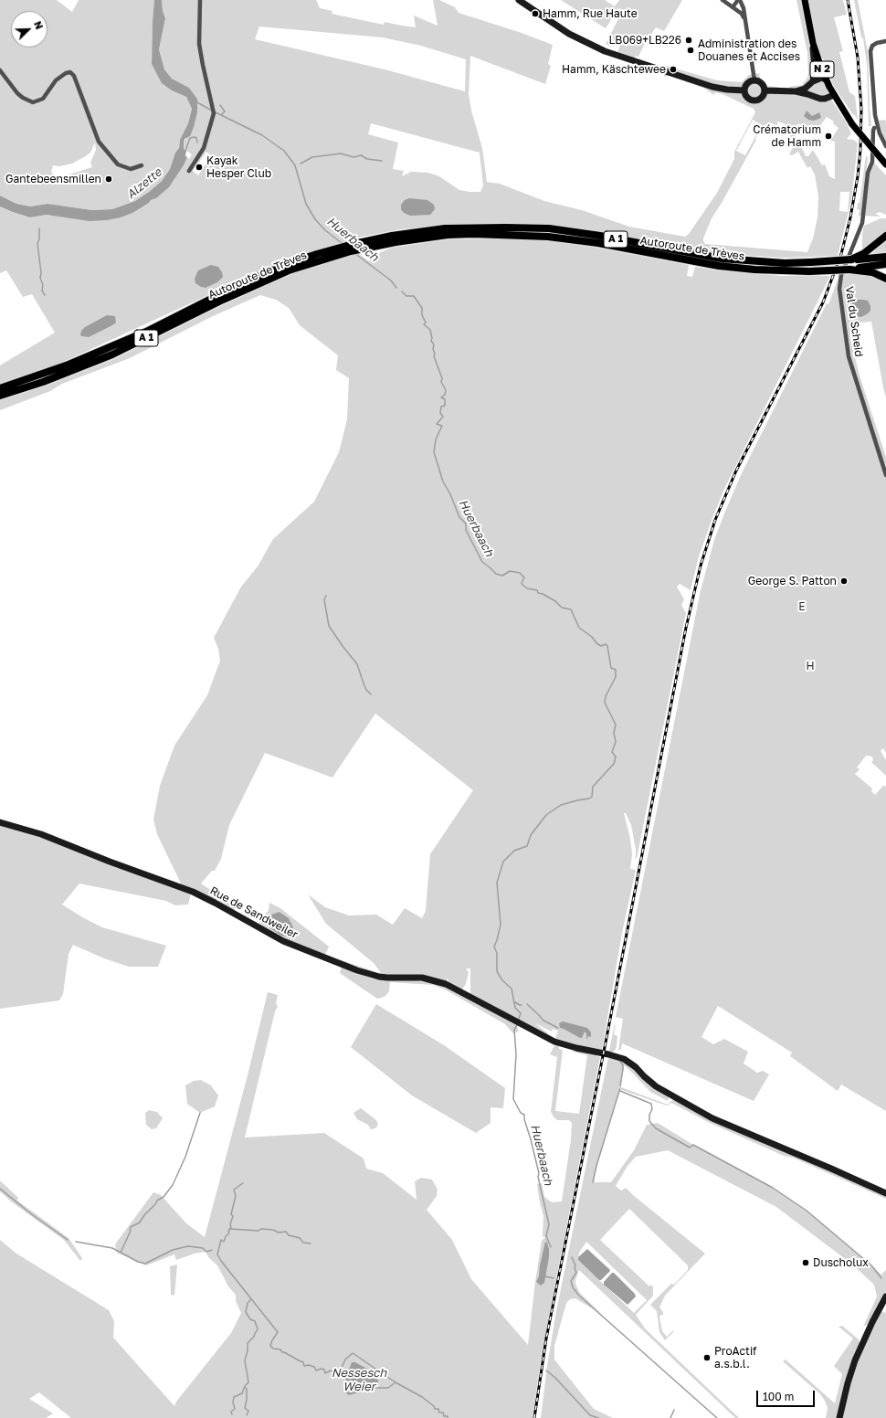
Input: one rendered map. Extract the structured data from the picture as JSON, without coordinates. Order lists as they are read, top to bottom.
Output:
{
  "streets": {
    "highway": ["A 1", "Autoroute de Trèves"],
    "main road": ["N 2", "Rue de Sandweiler"],
    "street": ["Val du Scheid"]
  },
  "crossings": [
    ["A 1", "Autoroute de Trèves"]
  ],
  "water": ["Alzette", "Huerbaach", "Nessesch Weier"],
  "parks": ["E", "H"],
  "places": [
    "Hamm, Rue Haute",
    "LB069+LB226",
    "Administration des Douanes et Accises",
    "Hamm, Käschtewee",
    "Crématorium de Hamm",
    "Kayak Hesper Club",
    "Gantebeensmillen",
    "George S. Patton",
    "Duscholux",
    "ProActif a.s.b.l."
  ],
  "scale_bar": "100 m",
  "north": "top right"
}
